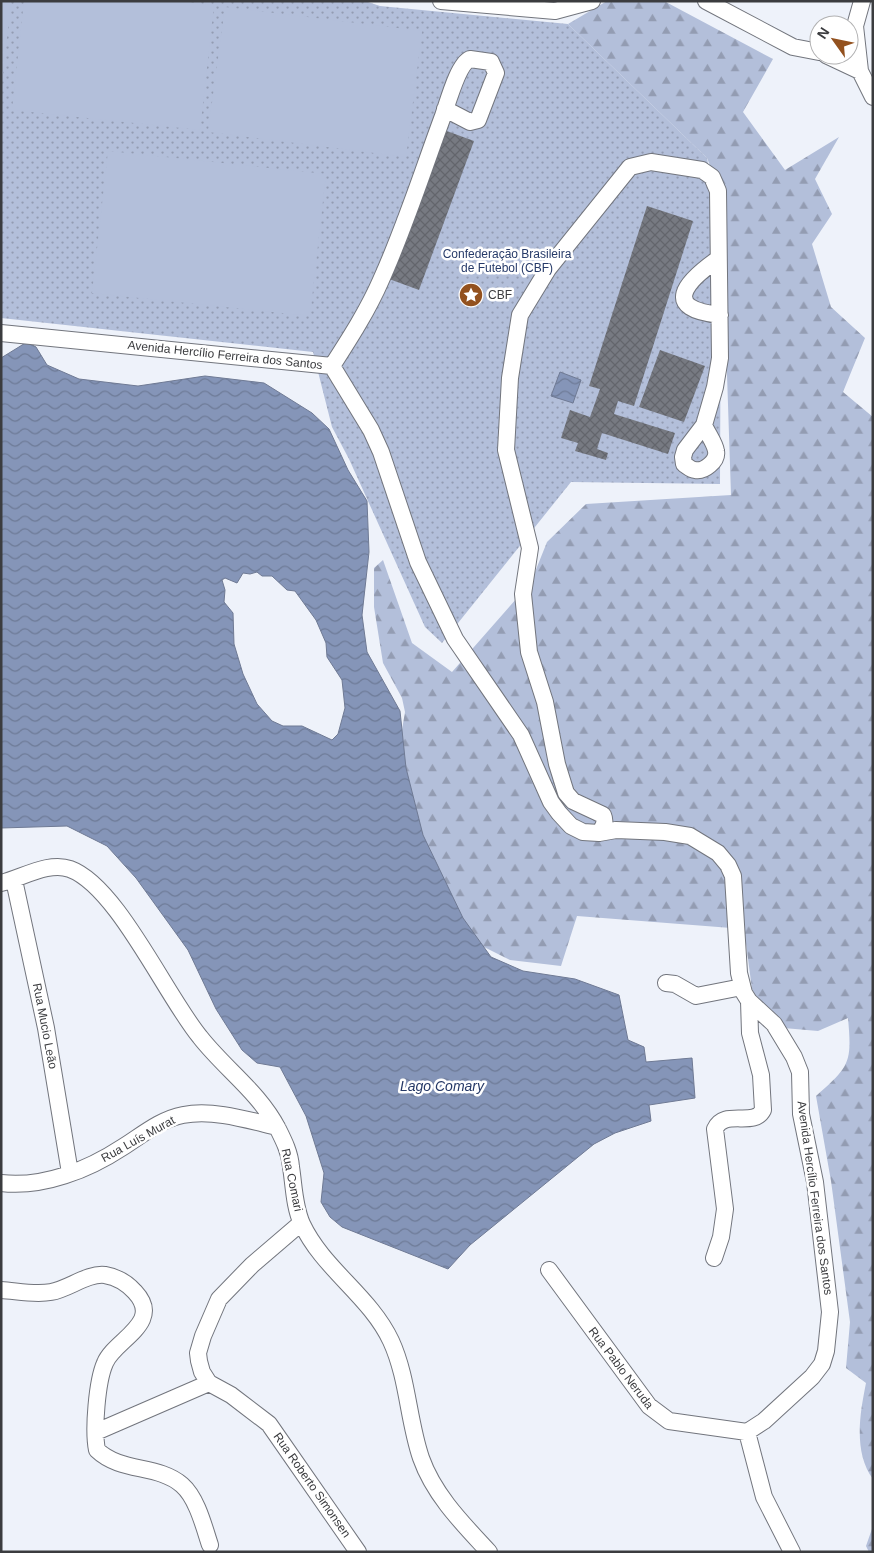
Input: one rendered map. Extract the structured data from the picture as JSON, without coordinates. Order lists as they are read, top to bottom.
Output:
{
  "streets": {
    "street": [
      "Avenida Hercílio Ferreira dos Santos",
      "Rua Mucio Leão",
      "Rua Luís Murat",
      "Rua Comari",
      "Rua Pablo Neruda",
      "Rua Roberto Simonsen"
    ]
  },
  "crossings": [
    ["Avenida Hercílio Ferreira dos Santos", "Rua Pablo Neruda"],
    ["Rua Mucio Leão", "Rua Luís Murat"],
    ["Rua Mucio Leão", "Rua Comari"],
    ["Rua Luís Murat", "Rua Comari"]
  ],
  "water": ["Lago Comary"],
  "parks": ["Confederação Brasileira de Futebol (CBF)"],
  "places": {
    "place": ["CBF"]
  },
  "north": "top left"
}
